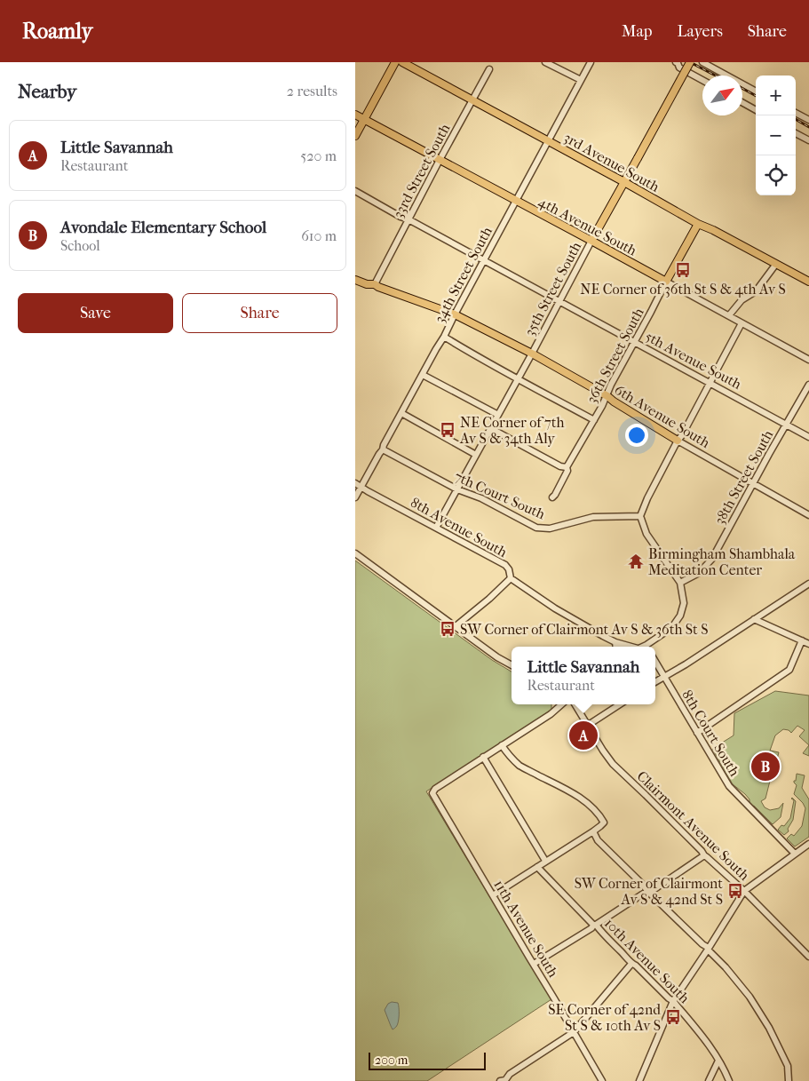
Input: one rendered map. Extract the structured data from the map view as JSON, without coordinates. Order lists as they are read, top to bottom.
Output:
{
  "streets": {
    "main road": [
      "3rd Avenue South",
      "4th Avenue South",
      "35th Street South",
      "36th Street South",
      "6th Avenue South"
    ],
    "street": [
      "33rd Street South",
      "34th Street South",
      "5th Avenue South",
      "38th Street South",
      "7th Court South",
      "8th Avenue South",
      "8th Court South",
      "Clairmont Avenue South",
      "11th Avenue South",
      "10th Avenue South"
    ]
  },
  "crossings": [
    ["3rd Avenue South", "33rd Street South"],
    ["3rd Avenue South", "34th Street South"],
    ["3rd Avenue South", "35th Street South"],
    ["3rd Avenue South", "36th Street South"],
    ["33rd Street South", "4th Avenue South"],
    ["33rd Street South", "5th Avenue South"],
    ["33rd Street South", "6th Avenue South"],
    ["4th Avenue South", "34th Street South"],
    ["4th Avenue South", "35th Street South"],
    ["4th Avenue South", "36th Street South"],
    ["34th Street South", "5th Avenue South"],
    ["34th Street South", "6th Avenue South"],
    ["34th Street South", "7th Court South"],
    ["34th Street South", "8th Avenue South"],
    ["35th Street South", "5th Avenue South"],
    ["35th Street South", "6th Avenue South"],
    ["35th Street South", "7th Court South"],
    ["35th Street South", "8th Avenue South"],
    ["36th Street South", "5th Avenue South"],
    ["36th Street South", "6th Avenue South"],
    ["5th Avenue South", "38th Street South"],
    ["6th Avenue South", "38th Street South"]
  ],
  "places": {
    "bus stop": [
      "NE Corner of 36th St S & 4th Av S",
      "NE Corner of 7th Av S & 34th Aly",
      "SW Corner of Clairmont Av S & 36th St S",
      "SW Corner of Clairmont Av S & 42nd St S",
      "SE Corner of 42nd St S & 10th Av S"
    ],
    "temple": ["Birmingham Shambhala Meditation Center"]
  },
  "scale_bar": "200 m",
  "north": "top right",
  "page": {
    "header": "Roamly",
    "nav": ["Map", "Layers", "Share"],
    "heading": ["Nearby", "2 results"],
    "map_buttons": ["+", "−"],
    "list": [
      {
        "mark": "A",
        "name": "Little Savannah",
        "note": "Restaurant",
        "value": "520 m"
      },
      {
        "mark": "B",
        "name": "Avondale Elementary School",
        "note": "School",
        "value": "610 m"
      }
    ],
    "buttons": ["Save", "Share"],
    "popup": ["Little Savannah", "Restaurant"],
    "pins": ["A", "B"],
    "scale": "200 m"
  }
}
